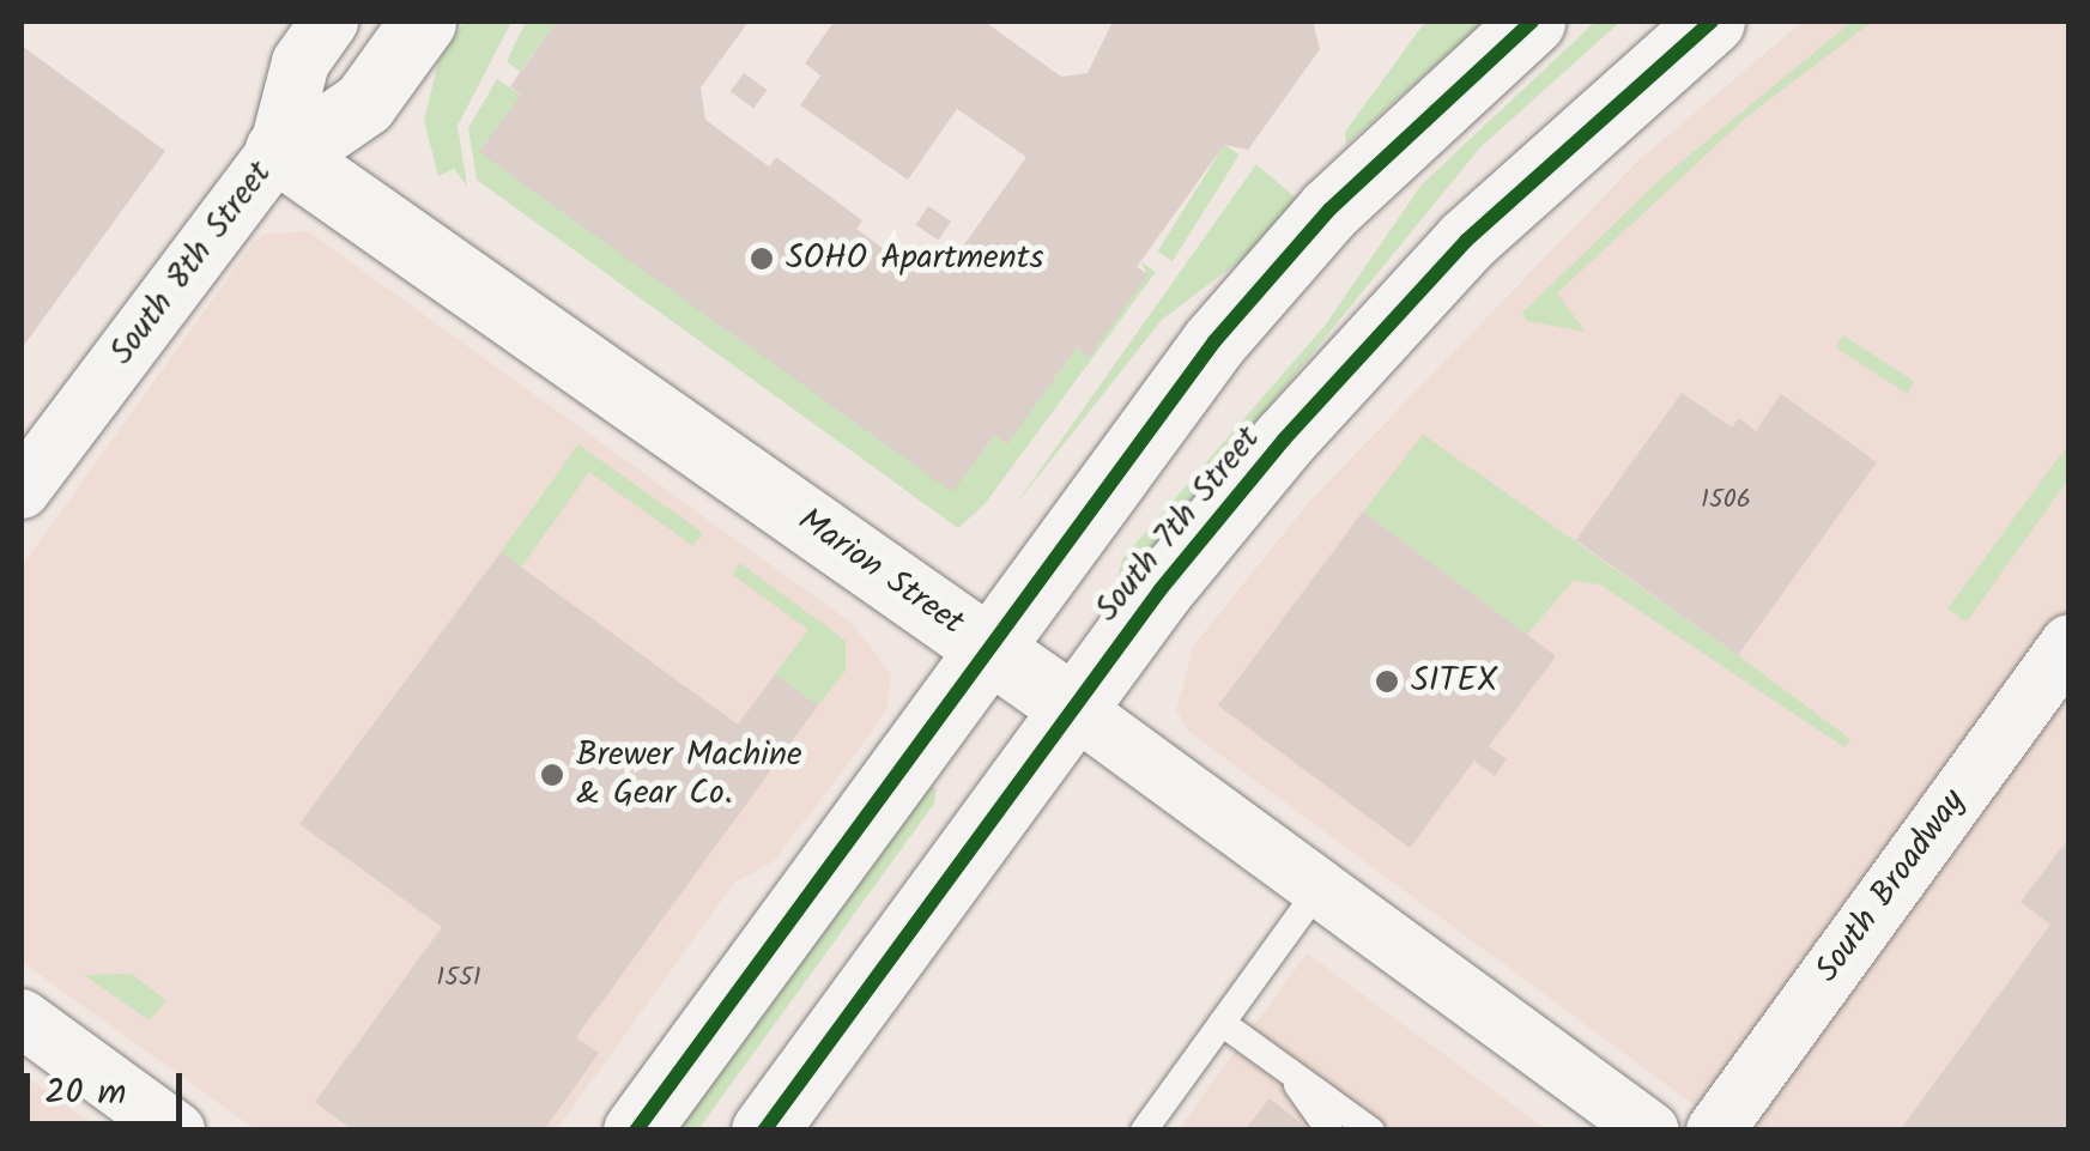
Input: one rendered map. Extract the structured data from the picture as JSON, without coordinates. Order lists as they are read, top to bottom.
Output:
{
  "streets": {
    "main road": ["South 7th Street", "Marion Street"],
    "street": ["South 8th Street", "South Broadway"]
  },
  "crossings": [
    ["South 8th Street", "Marion Street"],
    ["South 7th Street", "Marion Street"]
  ],
  "places": ["SOHO Apartments", "SITEX", "Brewer Machine & Gear Co."],
  "house_numbers": ["1506", "1551"],
  "scale_bar": "20 m"
}
